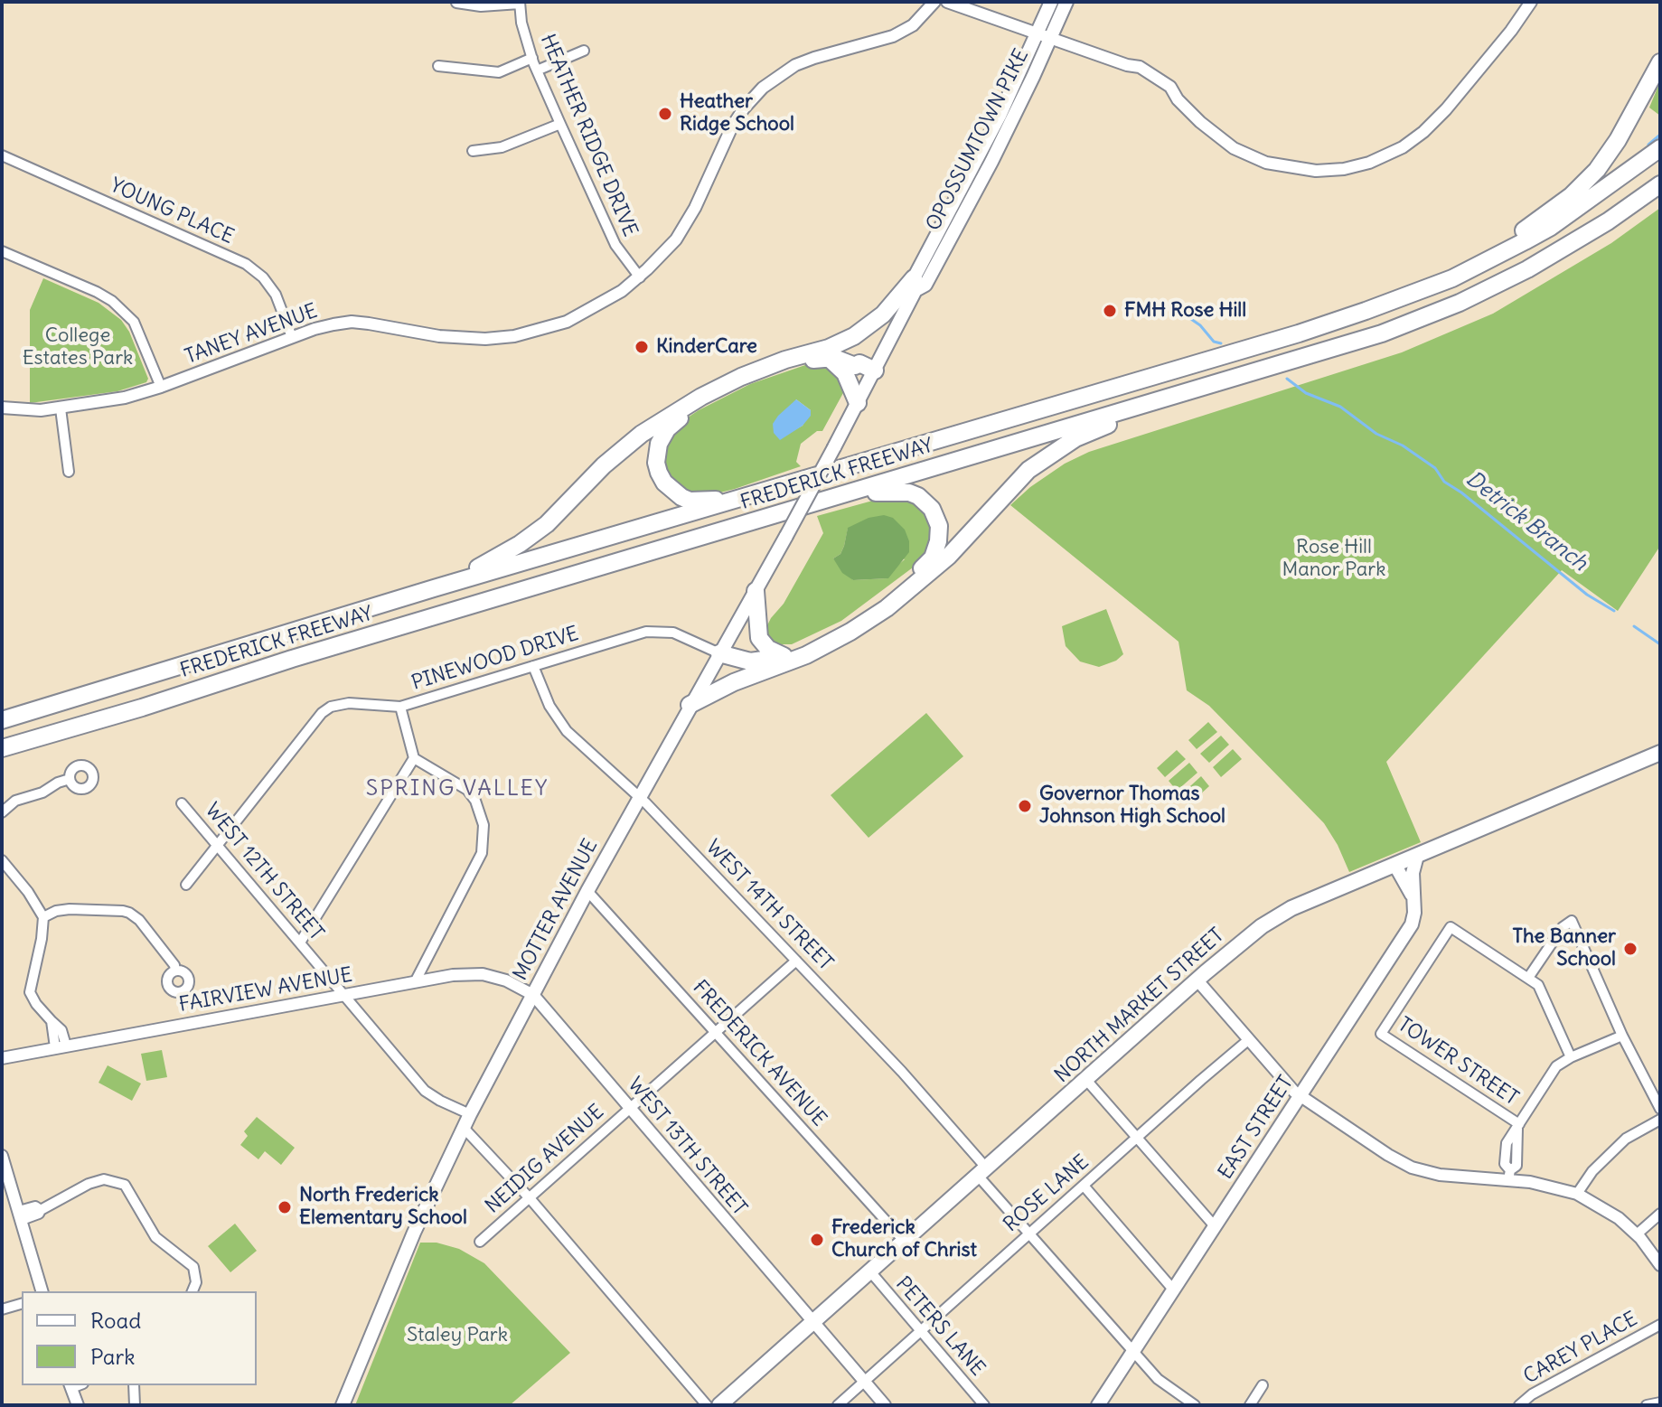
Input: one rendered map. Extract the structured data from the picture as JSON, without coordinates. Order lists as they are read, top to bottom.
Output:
{
  "streets": {
    "highway": ["FREDERICK FREEWAY"],
    "main road": [
      "OPOSSUMTOWN PIKE",
      "MOTTER AVENUE",
      "NORTH MARKET STREET",
      "EAST STREET"
    ],
    "street": [
      "HEATHER RIDGE DRIVE",
      "YOUNG PLACE",
      "TANEY AVENUE",
      "PINEWOOD DRIVE",
      "WEST 12TH STREET",
      "WEST 14TH STREET",
      "FAIRVIEW AVENUE",
      "FREDERICK AVENUE",
      "TOWER STREET",
      "WEST 13TH STREET",
      "NEIDIG AVENUE",
      "ROSE LANE",
      "PETERS LANE",
      "CAREY PLACE"
    ]
  },
  "crossings": [
    ["HEATHER RIDGE DRIVE", "TANEY AVENUE"],
    ["OPOSSUMTOWN PIKE", "MOTTER AVENUE"],
    ["YOUNG PLACE", "TANEY AVENUE"],
    ["PINEWOOD DRIVE", "WEST 12TH STREET"],
    ["PINEWOOD DRIVE", "WEST 14TH STREET"],
    ["PINEWOOD DRIVE", "MOTTER AVENUE"],
    ["WEST 12TH STREET", "MOTTER AVENUE"],
    ["WEST 12TH STREET", "FAIRVIEW AVENUE"],
    ["WEST 14TH STREET", "MOTTER AVENUE"],
    ["WEST 14TH STREET", "NORTH MARKET STREET"],
    ["WEST 14TH STREET", "EAST STREET"],
    ["WEST 14TH STREET", "NEIDIG AVENUE"],
    ["WEST 14TH STREET", "ROSE LANE"],
    ["MOTTER AVENUE", "FAIRVIEW AVENUE"],
    ["MOTTER AVENUE", "FREDERICK AVENUE"],
    ["MOTTER AVENUE", "WEST 13TH STREET"],
    ["FAIRVIEW AVENUE", "WEST 13TH STREET"],
    ["NORTH MARKET STREET", "FREDERICK AVENUE"],
    ["NORTH MARKET STREET", "EAST STREET"],
    ["NORTH MARKET STREET", "WEST 13TH STREET"],
    ["NORTH MARKET STREET", "PETERS LANE"],
    ["FREDERICK AVENUE", "NEIDIG AVENUE"],
    ["WEST 13TH STREET", "NEIDIG AVENUE"],
    ["WEST 13TH STREET", "ROSE LANE"],
    ["ROSE LANE", "PETERS LANE"]
  ],
  "districts": ["SPRING VALLEY"],
  "water": ["Detrick Branch"],
  "parks": ["College Estates Park", "Rose Hill Manor Park", "Staley Park"],
  "places": [
    "Heather Ridge School",
    "FMH Rose Hill",
    "KinderCare",
    "Governor Thomas Johnson High School",
    "The Banner School",
    "North Frederick Elementary School",
    "Frederick Church of Christ"
  ],
  "legend": ["Road", "Park"]
}
